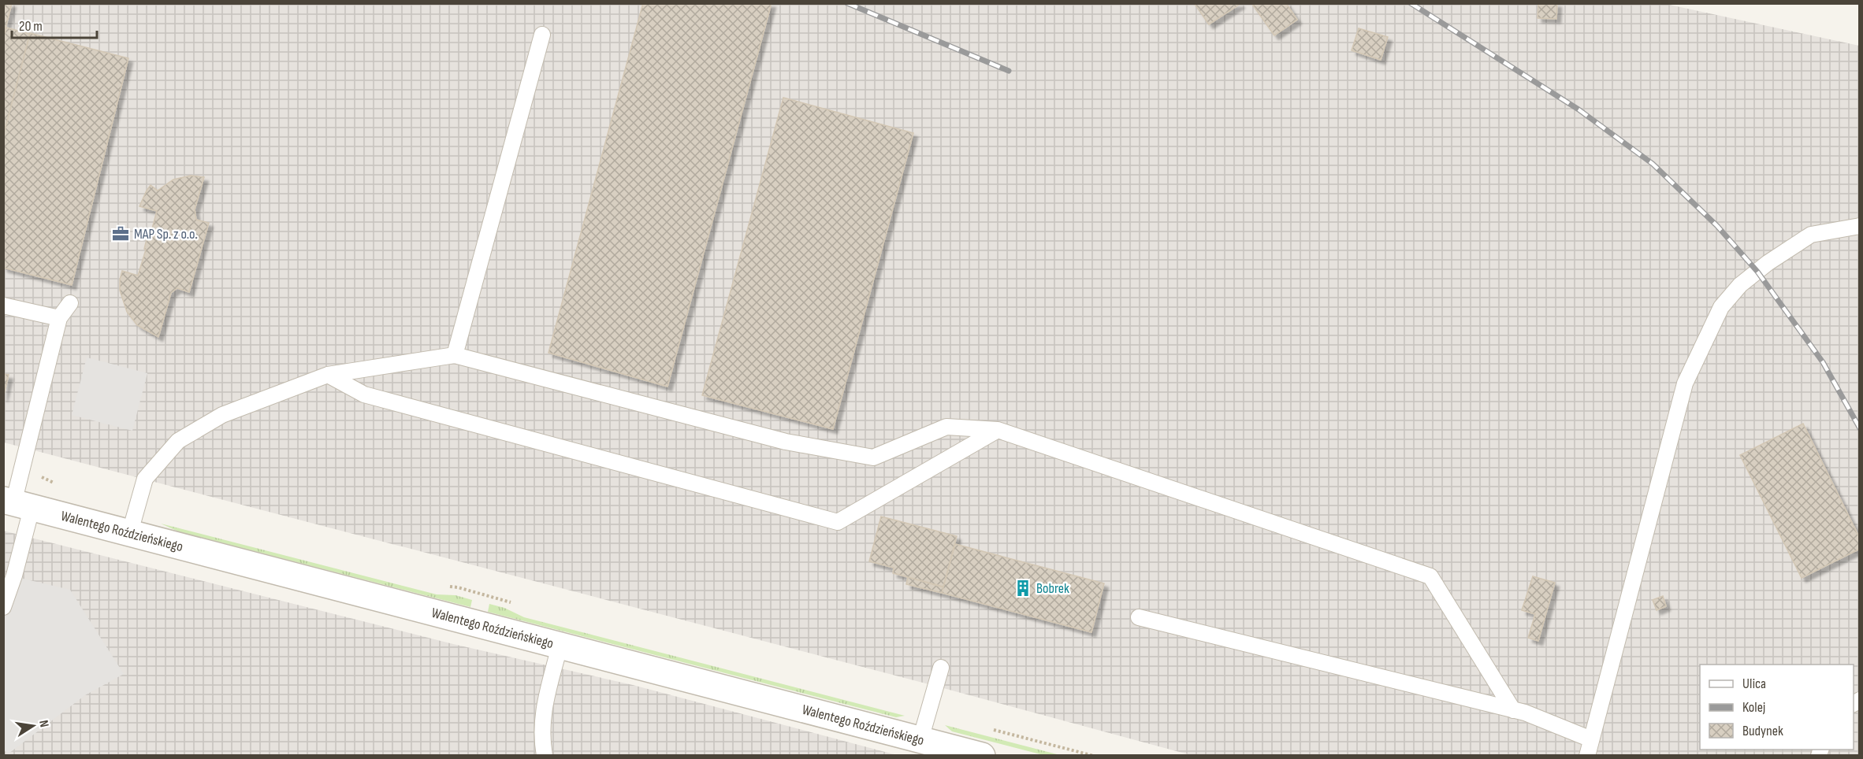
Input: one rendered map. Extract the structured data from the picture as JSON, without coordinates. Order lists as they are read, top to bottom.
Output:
{
  "streets": {
    "street": ["Walentego Roździeńskiego"]
  },
  "places": {
    "office": ["MAP Sp. z o.o."],
    "building": ["Bobrek"]
  },
  "legend": ["Ulica", "Kolej", "Budynek"],
  "scale_bar": "20 m",
  "north": "right"
}
